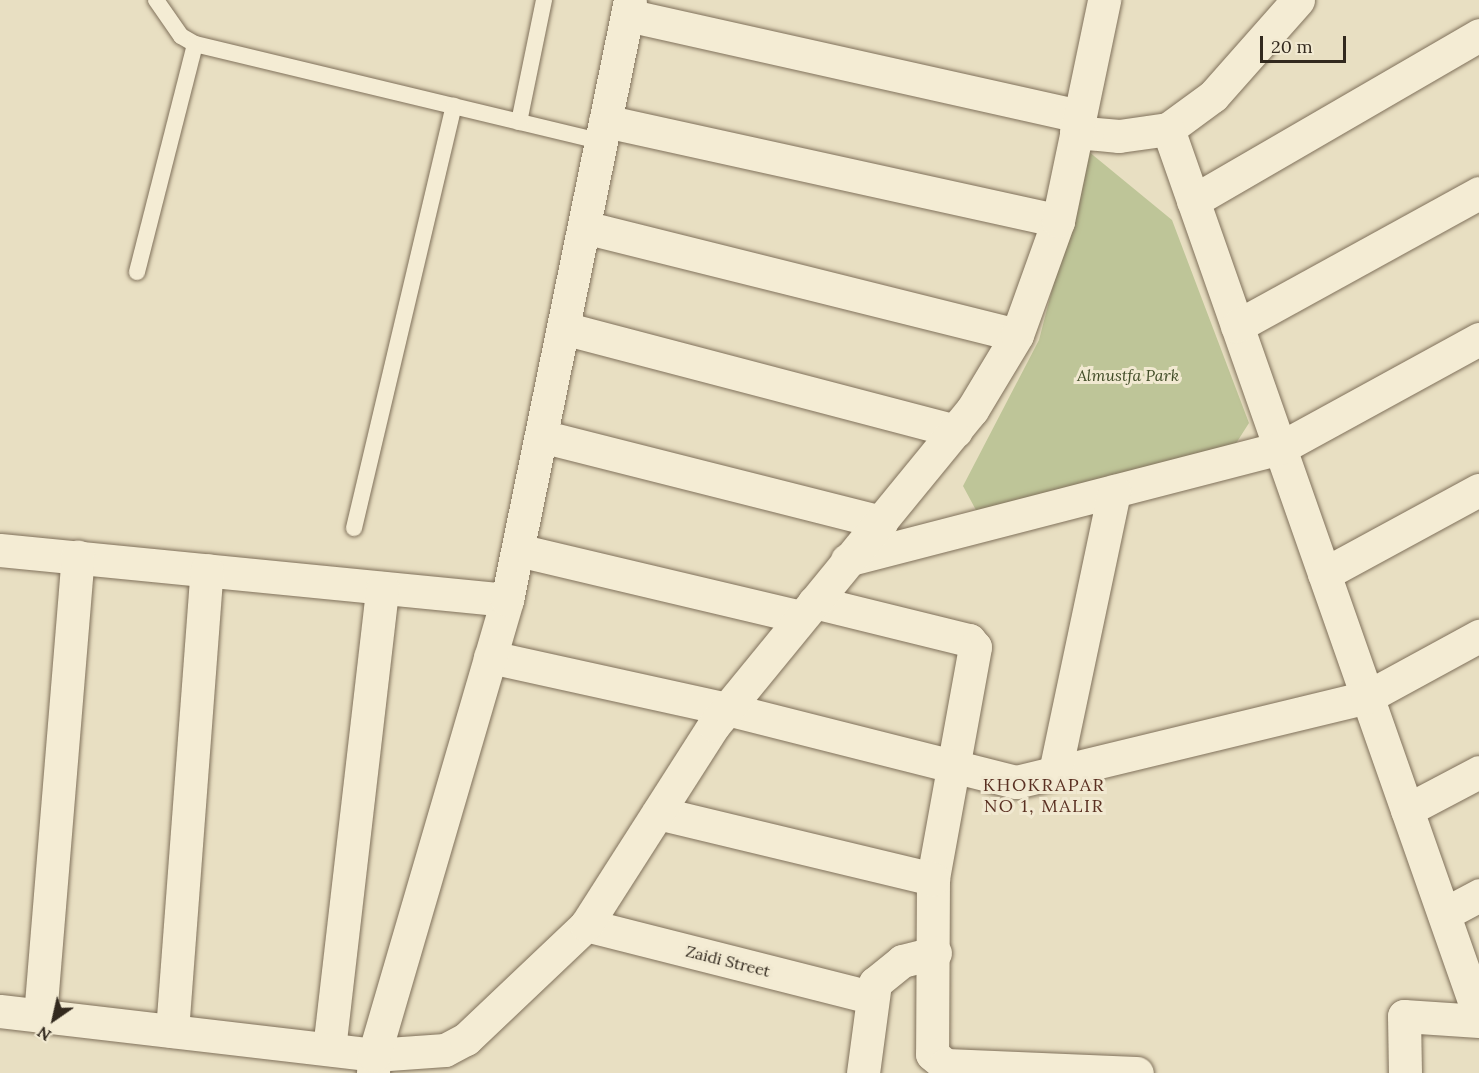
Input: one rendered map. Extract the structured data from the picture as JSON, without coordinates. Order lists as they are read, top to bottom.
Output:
{
  "streets": {
    "street": ["Zaidi Street"]
  },
  "districts": ["KHOKRAPAR NO 1, MALIR"],
  "parks": ["Almustfa Park"],
  "scale_bar": "20 m",
  "north": "bottom left"
}
